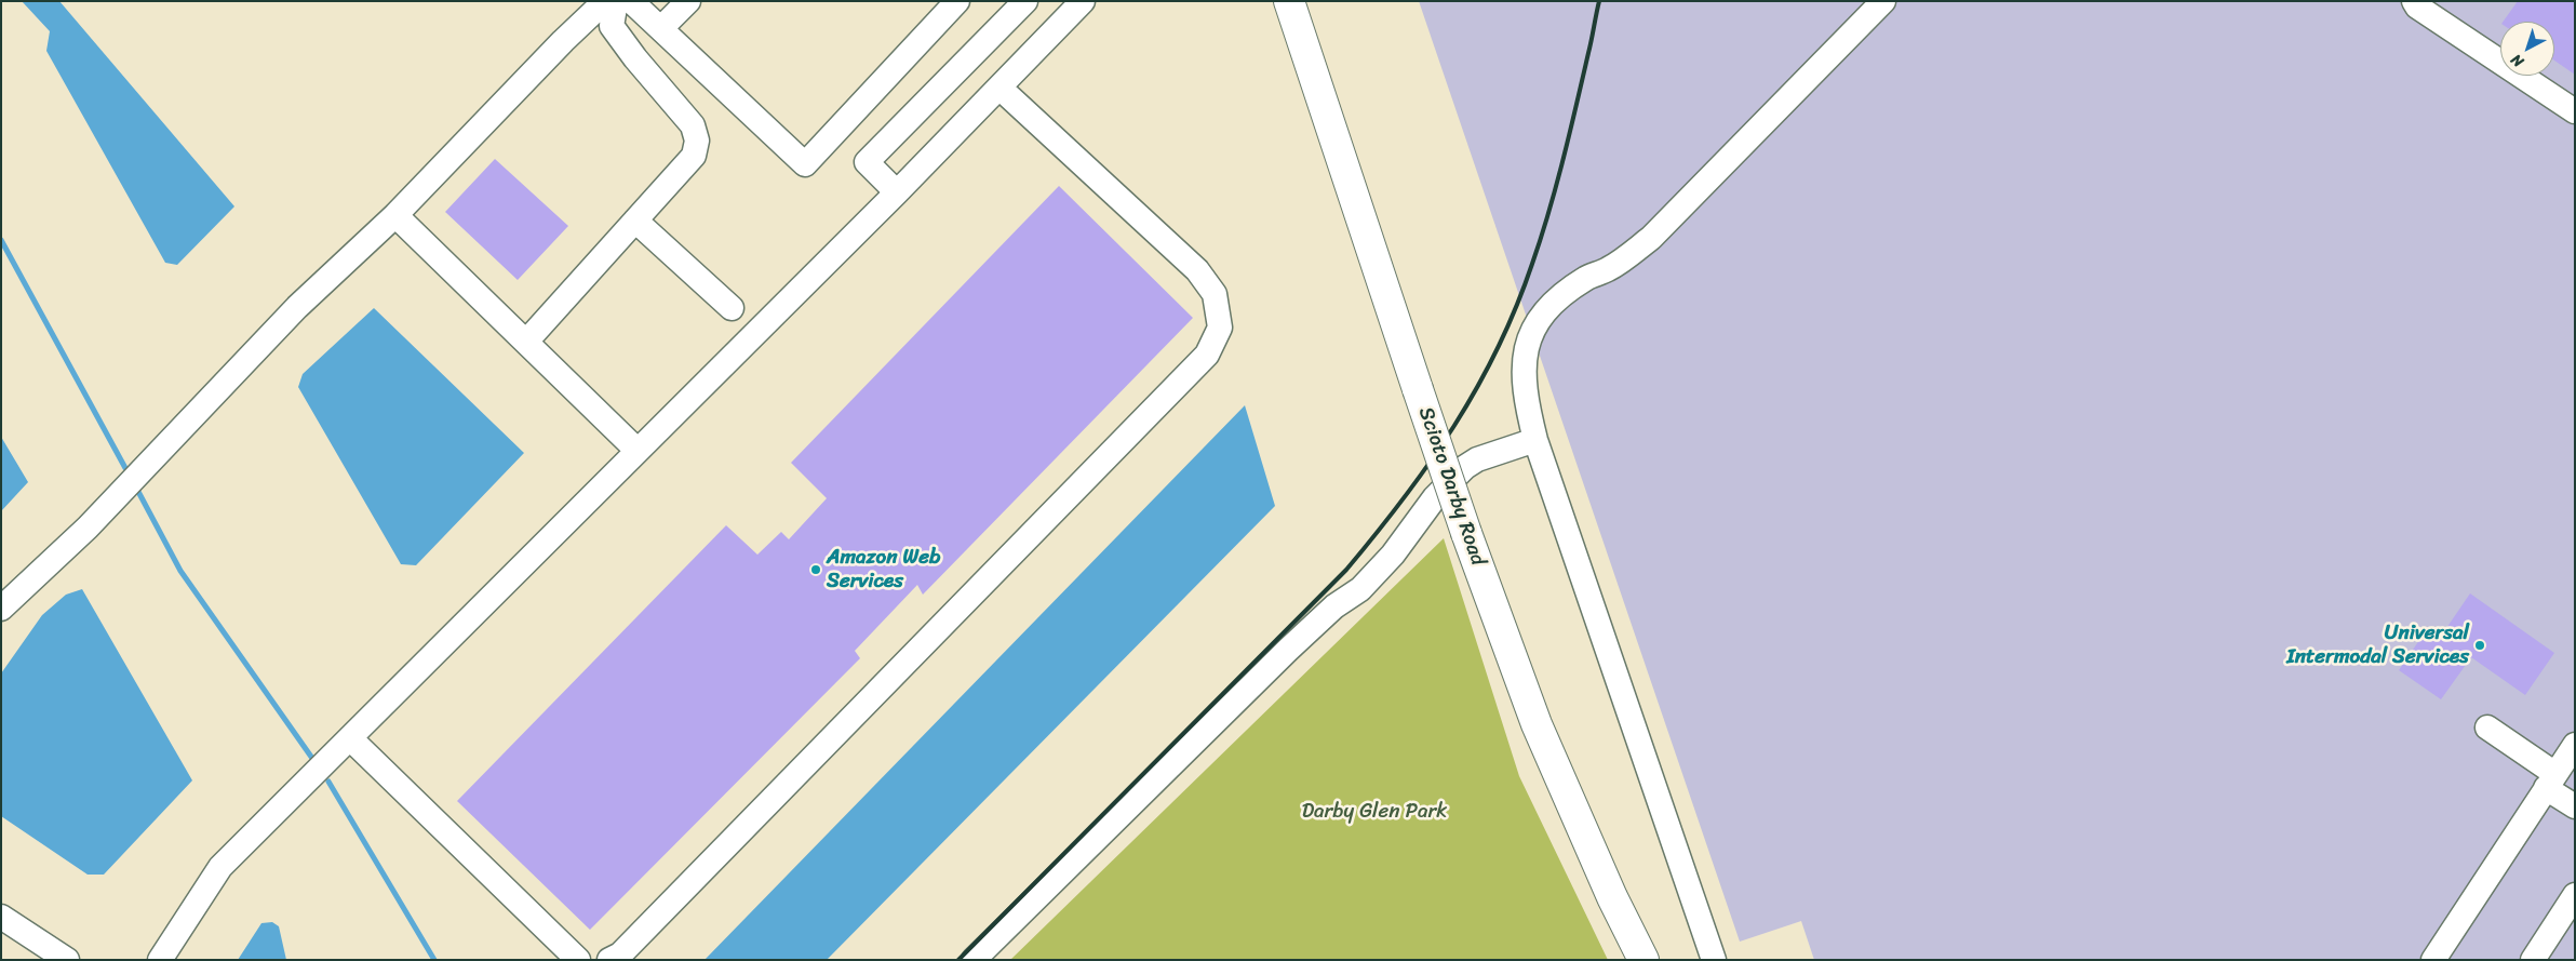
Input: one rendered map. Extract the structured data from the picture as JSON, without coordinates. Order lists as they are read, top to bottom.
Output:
{
  "streets": {
    "main road": ["Scioto Darby Road"]
  },
  "parks": ["Darby Glen Park"],
  "places": ["Amazon Web Services", "Universal Intermodal Services"],
  "north": "bottom left"
}
